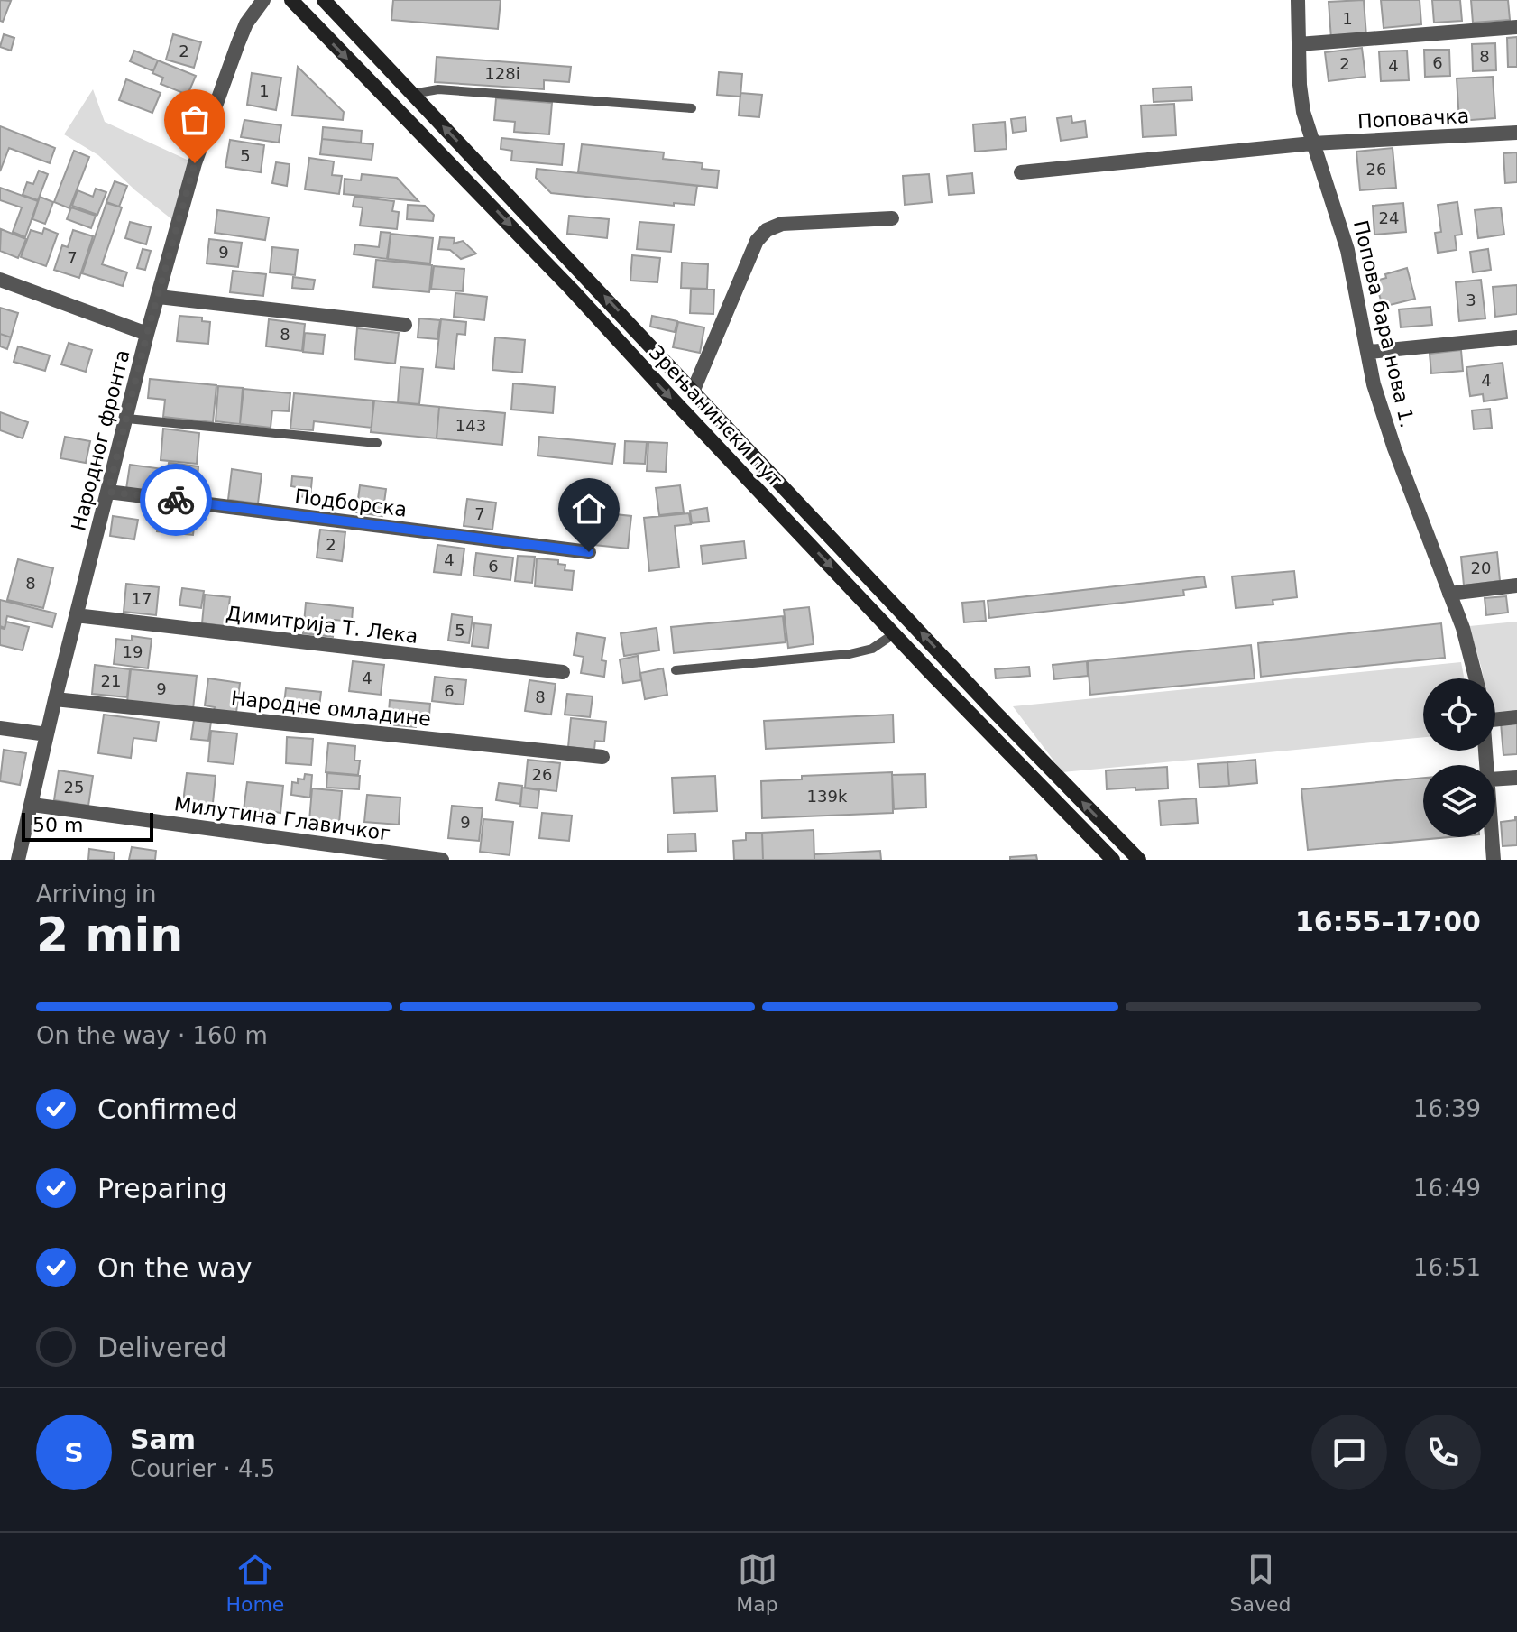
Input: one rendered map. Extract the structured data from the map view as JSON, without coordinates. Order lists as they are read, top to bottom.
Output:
{
  "streets": {
    "main road": ["Зрењанински пут"],
    "street": [
      "Поповачка",
      "Попова бара нова 1.",
      "Народног фронта",
      "Подборска",
      "Димитрија Т. Лека",
      "Народне омладине",
      "Милутина Главичког"
    ]
  },
  "crossings": [
    ["Поповачка", "Попова бара нова 1."],
    ["Народног фронта", "Подборска"],
    ["Народног фронта", "Димитрија Т. Лека"],
    ["Народног фронта", "Народне омладине"],
    ["Народног фронта", "Милутина Главичког"]
  ],
  "house_numbers": [
    "1",
    "2",
    "8",
    "6",
    "2",
    "4",
    "128i",
    "1",
    "5",
    "26",
    "24",
    "9",
    "7",
    "3",
    "8",
    "4",
    "143",
    "7",
    "2",
    "4",
    "6",
    "20",
    "8",
    "17",
    "5",
    "19",
    "4",
    "21",
    "9",
    "6",
    "8",
    "26",
    "25",
    "139k",
    "9"
  ],
  "scale_bar": "50 m",
  "page": {
    "scale": "50 m",
    "heading": ["2 min", "Arriving in", "16:55–17:00"],
    "panel": ["Sam", "Courier · 4.5"],
    "bar": "On the way · 160 m",
    "list": [
      ["Confirmed", "16:39"],
      ["Preparing", "16:49"],
      ["On the way", "16:51"],
      "Delivered"
    ],
    "round": "S",
    "tabs": ["Home", "Map", "Saved"]
  }
}
